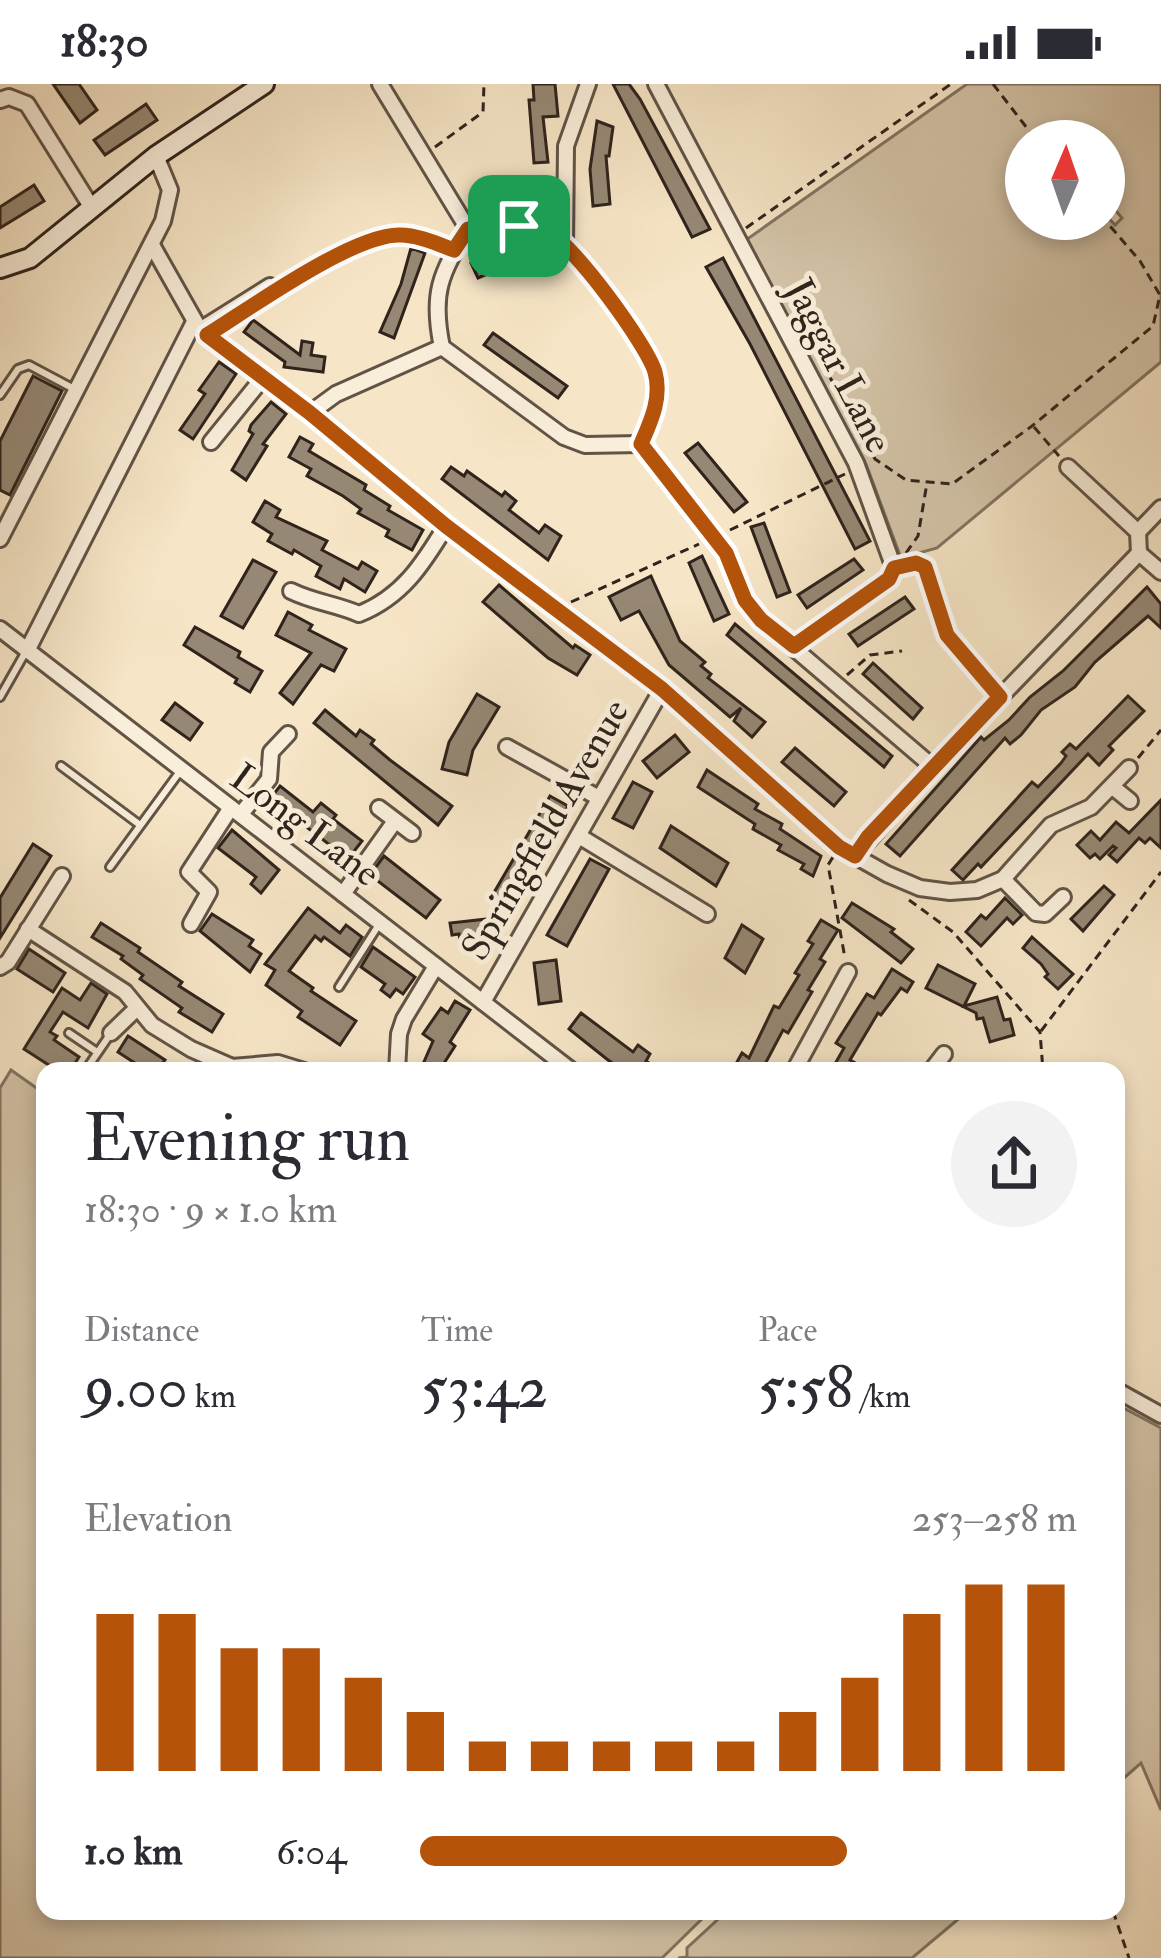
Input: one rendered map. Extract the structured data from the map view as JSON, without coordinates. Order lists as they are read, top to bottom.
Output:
{
  "streets": {
    "street": ["Jaggar Lane", "Long Lane", "Springfield Avenue"]
  },
  "crossings": [
    ["Long Lane", "Springfield Avenue"]
  ],
  "north": "top",
  "page": {
    "status": "18:30",
    "heading": ["Evening run", "18:30 · 9 × 1.0 km"],
    "stats": [
      ["Distance", "9.00 km"],
      ["Time", "53:42"],
      ["Pace", "5:58 /km"]
    ],
    "chart": ["Elevation", "253–258 m"],
    "list": [
      {
        "name": "1.0 km",
        "note": "6:04"
      }
    ]
  }
}
